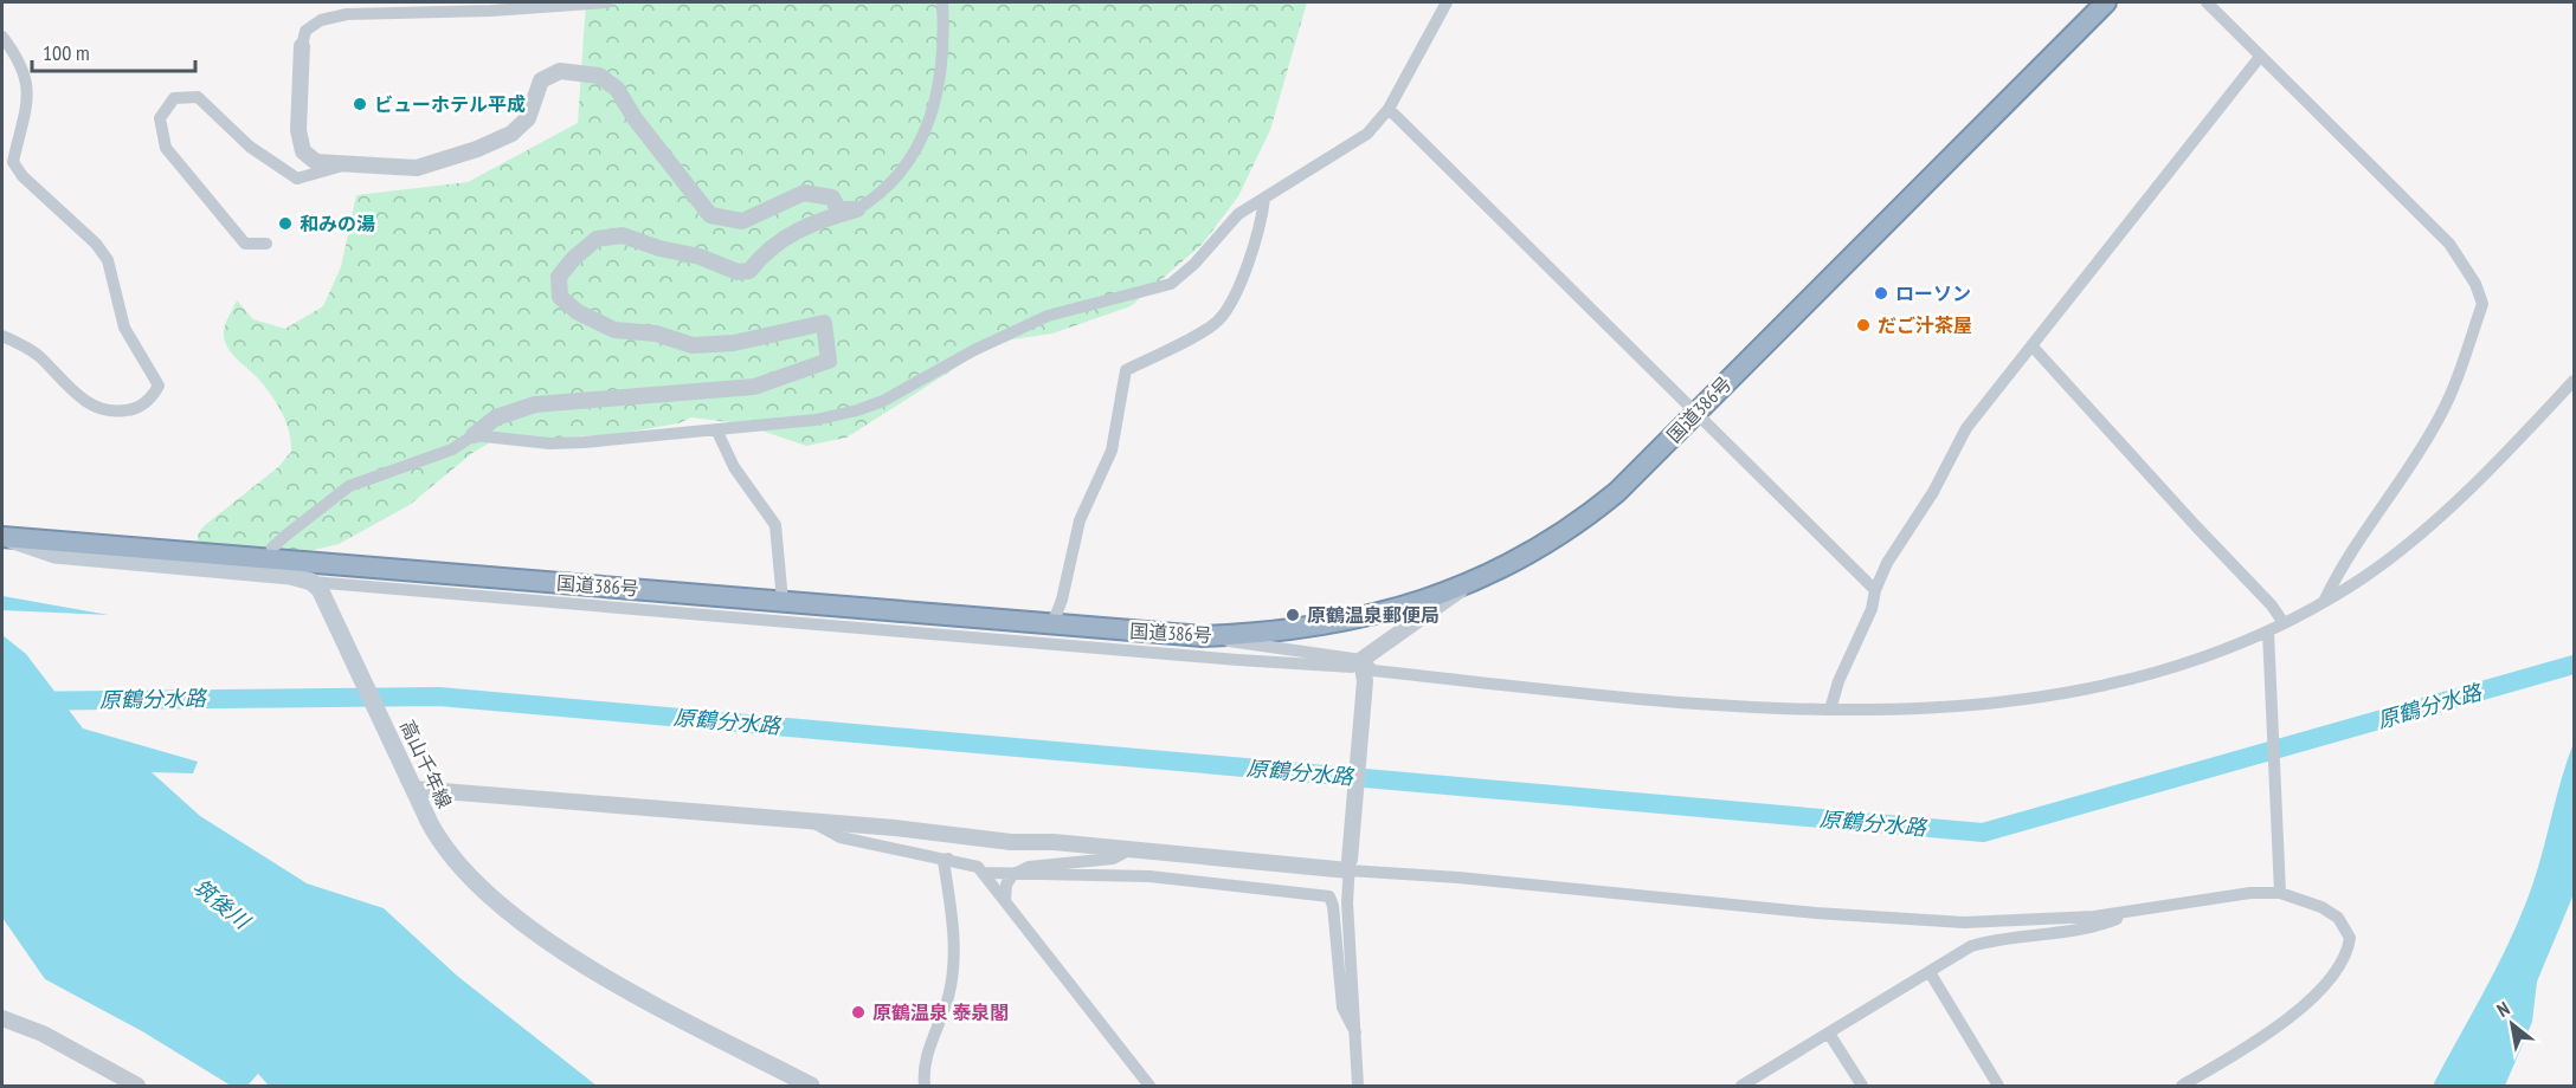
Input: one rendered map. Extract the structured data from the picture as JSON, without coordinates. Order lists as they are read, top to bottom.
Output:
{
  "streets": {
    "highway": ["国道386号"],
    "main road": ["高山千年線"]
  },
  "water": ["原鶴分水路", "筑後川"],
  "places": [
    "ビューホテル平成",
    "和みの湯",
    "ローソン",
    "だご汁茶屋",
    "原鶴温泉郵便局",
    "原鶴温泉 泰泉閣"
  ],
  "scale_bar": "100 m",
  "north": "top left"
}
